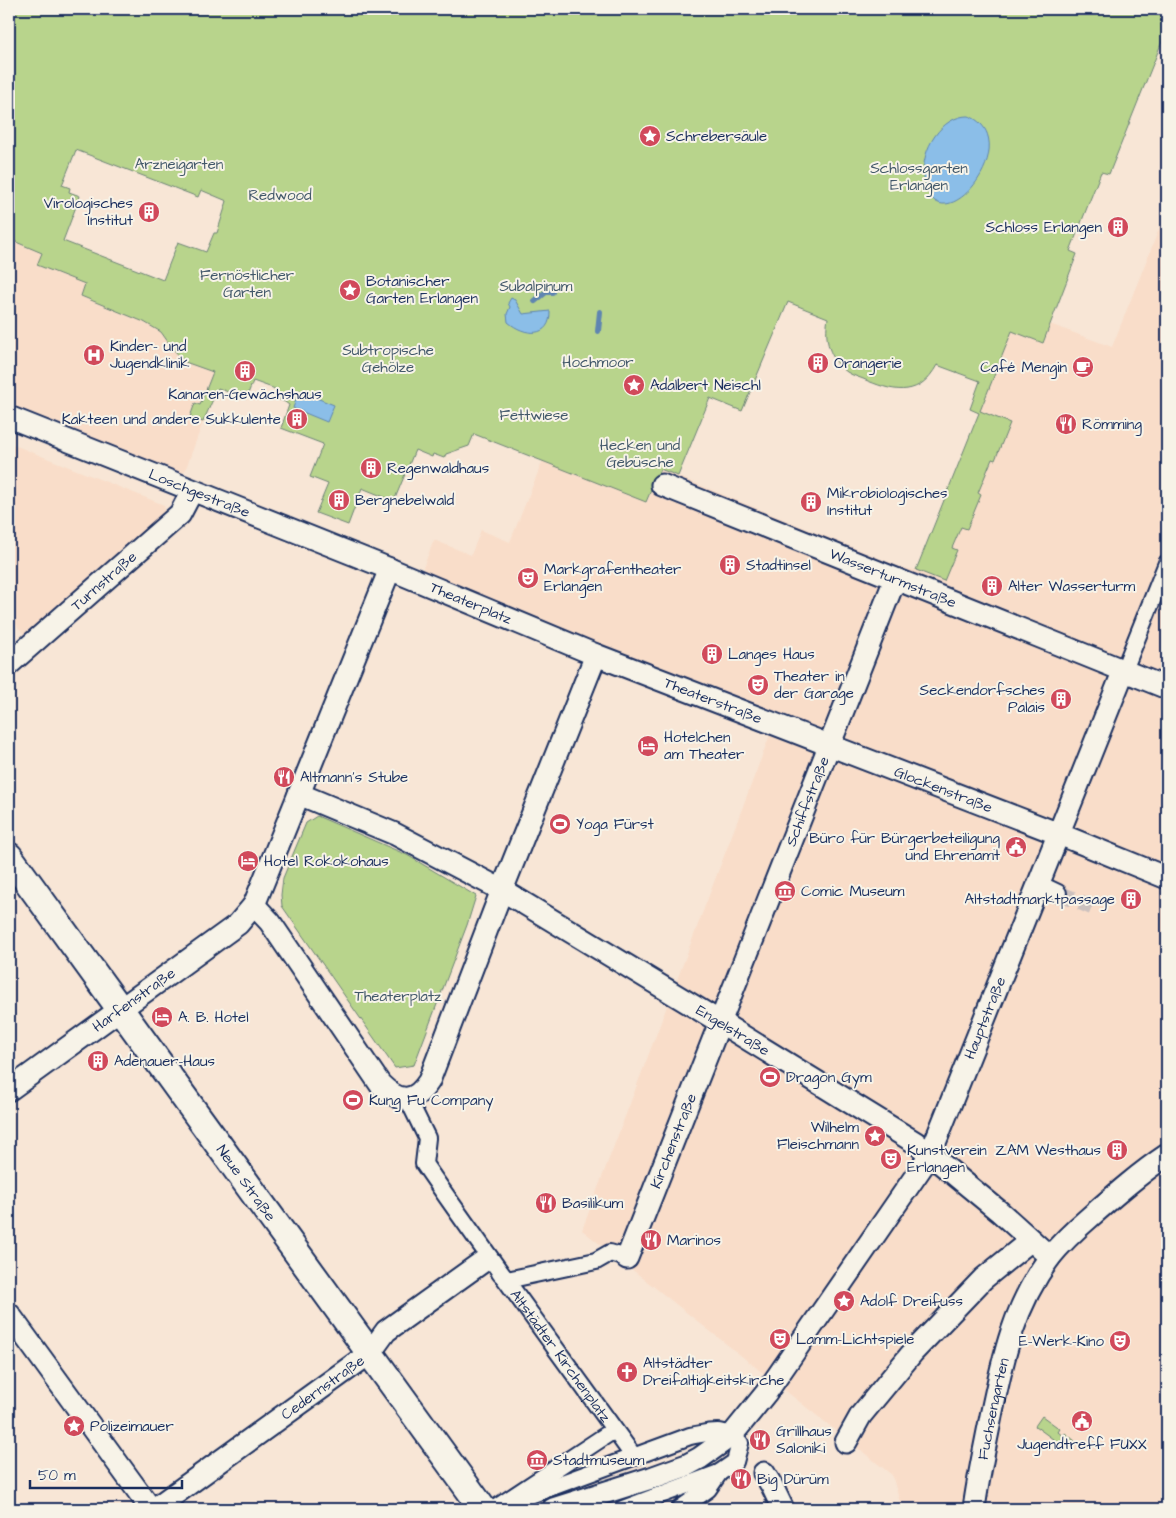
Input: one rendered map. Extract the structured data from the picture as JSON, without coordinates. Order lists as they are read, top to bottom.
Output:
{
  "streets": {
    "street": [
      "Loschgestraße",
      "Wasserturmstraße",
      "Turnstraße",
      "Theaterplatz",
      "Theaterstraße",
      "Glockenstraße",
      "Schiffstraße",
      "Harfenstraße",
      "Hauptstraße",
      "Engelstraße",
      "Kirchenstraße",
      "Neue Straße",
      "Altstädter Kirchenplatz",
      "Cedernstraße",
      "Fuchsengarten"
    ]
  },
  "crossings": [
    ["Loschgestraße", "Turnstraße"],
    ["Loschgestraße", "Theaterplatz"],
    ["Wasserturmstraße", "Schiffstraße"],
    ["Wasserturmstraße", "Hauptstraße"],
    ["Theaterplatz", "Theaterstraße"],
    ["Theaterstraße", "Glockenstraße"],
    ["Theaterstraße", "Schiffstraße"],
    ["Glockenstraße", "Schiffstraße"],
    ["Glockenstraße", "Hauptstraße"],
    ["Schiffstraße", "Engelstraße"],
    ["Schiffstraße", "Kirchenstraße"],
    ["Harfenstraße", "Neue Straße"],
    ["Hauptstraße", "Engelstraße"],
    ["Engelstraße", "Kirchenstraße"],
    ["Engelstraße", "Fuchsengarten"],
    ["Kirchenstraße", "Altstädter Kirchenplatz"],
    ["Neue Straße", "Cedernstraße"],
    ["Altstädter Kirchenplatz", "Cedernstraße"]
  ],
  "parks": [
    "Arzneigarten",
    "Schlossgarten Erlangen",
    "Redwood",
    "Fernöstlicher Garten",
    "Subalpinum",
    "Subtropische Gehölze",
    "Hochmoor",
    "Fettwiese",
    "Hecken und Gebüsche",
    "Theaterplatz"
  ],
  "places": {
    "place": [
      "Schrebersäule",
      "Botanischer Garten Erlangen",
      "Adalbert Neischl",
      "Wilhelm Fleischmann",
      "Adolf Dreifuss",
      "Polizeimauer"
    ],
    "building": [
      "Virologisches Institut",
      "Schloss Erlangen",
      "Orangerie",
      "Kanaren-Gewächshaus",
      "Kakteen und andere Sukkulente",
      "Regenwaldhaus",
      "Bergnebelwald",
      "Mikrobiologisches Institut",
      "Stadtinsel",
      "Alter Wasserturm",
      "Langes Haus",
      "Seckendorfsches Palais",
      "Altstadtmarktpassage",
      "Adenauer-Haus",
      "ZAM Westhaus"
    ],
    "hospital": ["Kinder- und Jugendklinik"],
    "cafe": ["Café Mengin"],
    "restaurant": [
      "Römming",
      "Altmann's Stube",
      "Basilikum",
      "Marinos",
      "Grillhaus Saloniki",
      "Big Dürüm"
    ],
    "theatre": [
      "Markgrafentheater Erlangen",
      "Theater in der Garage",
      "Kunstverein Erlangen",
      "Lamm-Lichtspiele",
      "E-Werk-Kino"
    ],
    "hotel": ["Hotelchen am Theater", "Hotel Rokokohaus", "A. B. Hotel"],
    "sports": ["Yoga Fürst", "Dragon Gym", "Kung Fu Company"],
    "public building": ["Büro für Bürgerbeteiligung und Ehrenamt", "Jugendtreff FUXX"],
    "museum": ["Comic Museum", "Stadtmuseum"],
    "church": ["Altstädter Dreifaltigkeitskirche"]
  },
  "scale_bar": "50 m"
}
